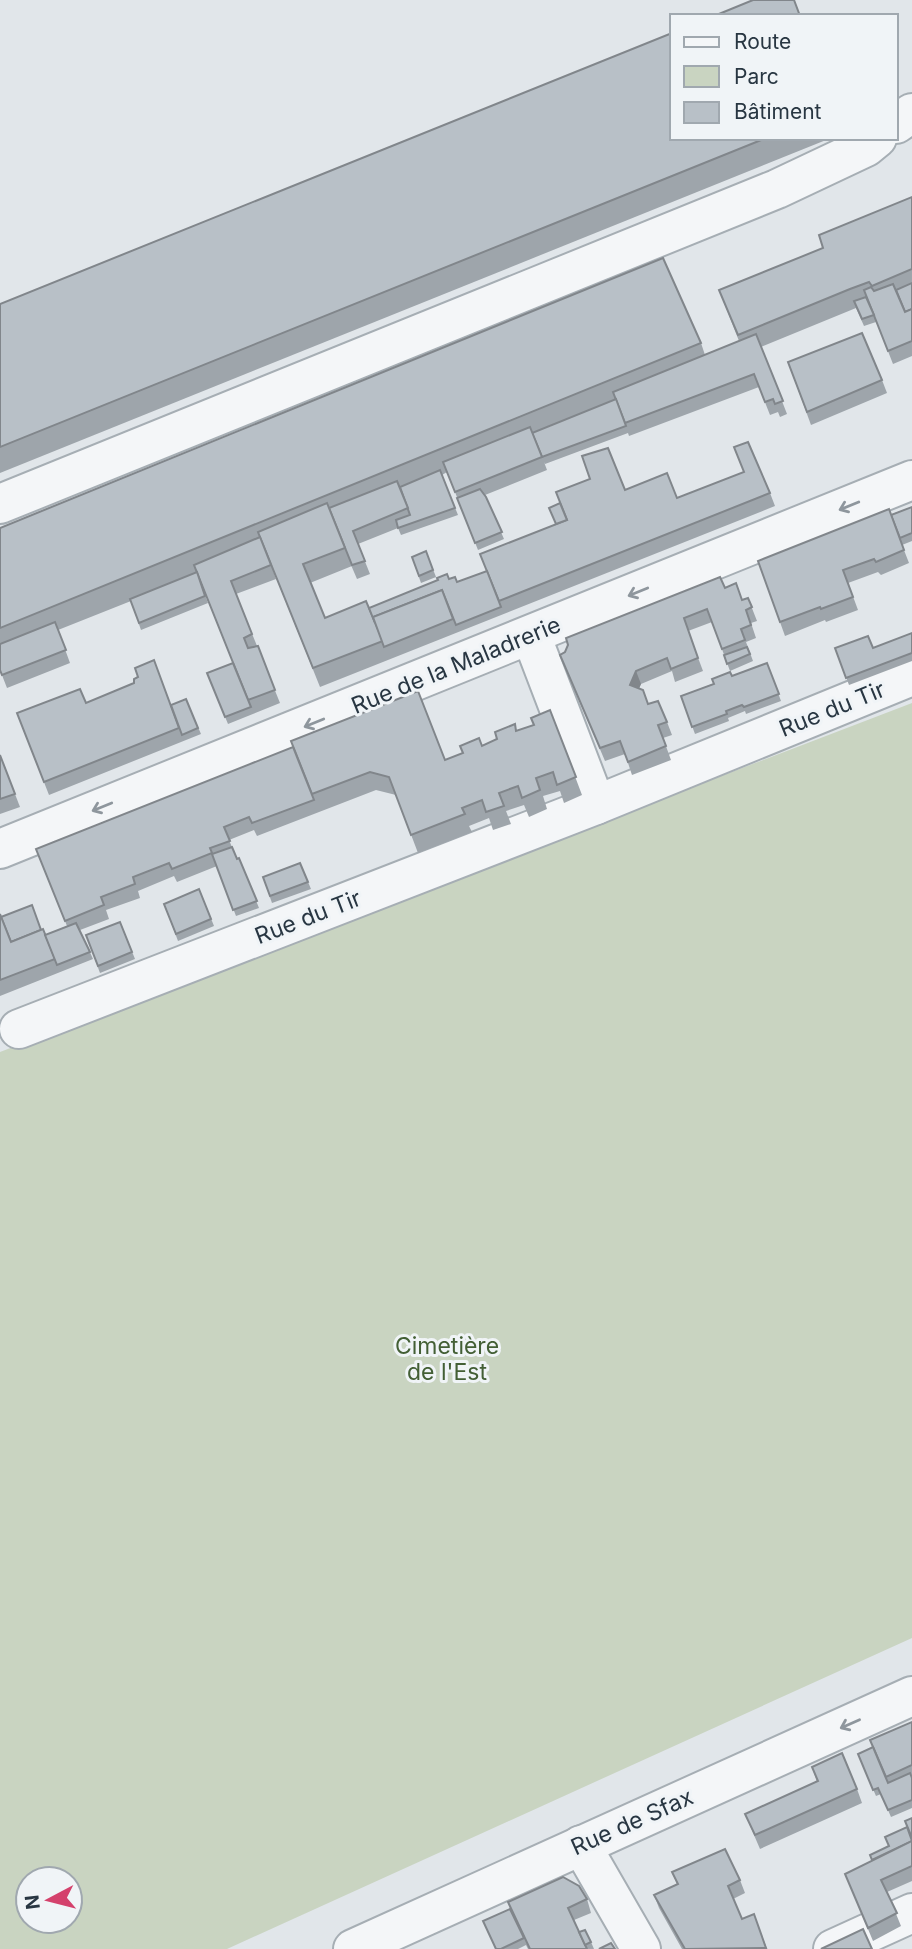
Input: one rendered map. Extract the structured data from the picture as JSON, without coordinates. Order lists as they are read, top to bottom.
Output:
{
  "streets": {
    "street": ["Rue de la Maladrerie", "Rue du Tir", "Rue de Sfax"]
  },
  "one_way": ["Rue de Sfax"],
  "parks": ["Cimetière de l'Est"],
  "legend": ["Route", "Parc", "Bâtiment"],
  "north": "left"
}
